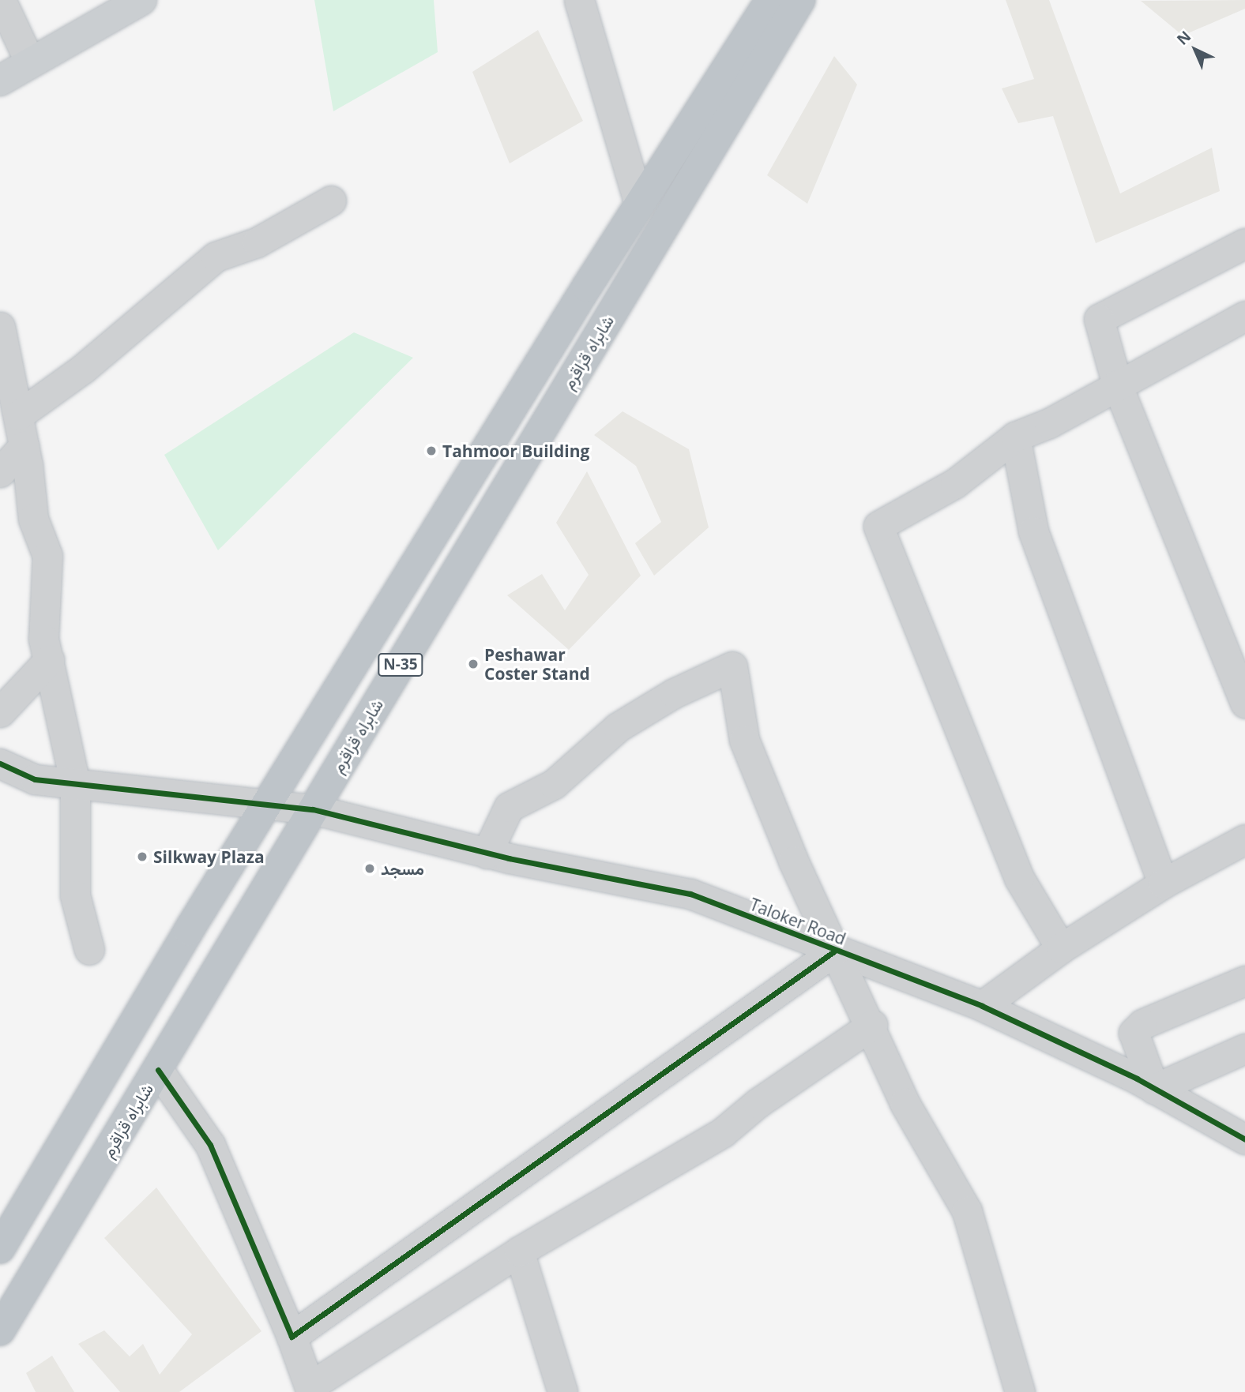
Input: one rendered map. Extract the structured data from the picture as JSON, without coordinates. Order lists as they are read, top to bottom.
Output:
{
  "streets": {
    "highway": ["شاہراہ قراقرم", "N-35"],
    "street": ["Taloker Road"]
  },
  "crossings": [
    ["شاہراہ قراقرم", "Taloker Road"]
  ],
  "places": [
    "Tahmoor Building",
    "Peshawar Coster Stand",
    "Silkway Plaza",
    "مسجد"
  ],
  "north": "top left"
}
